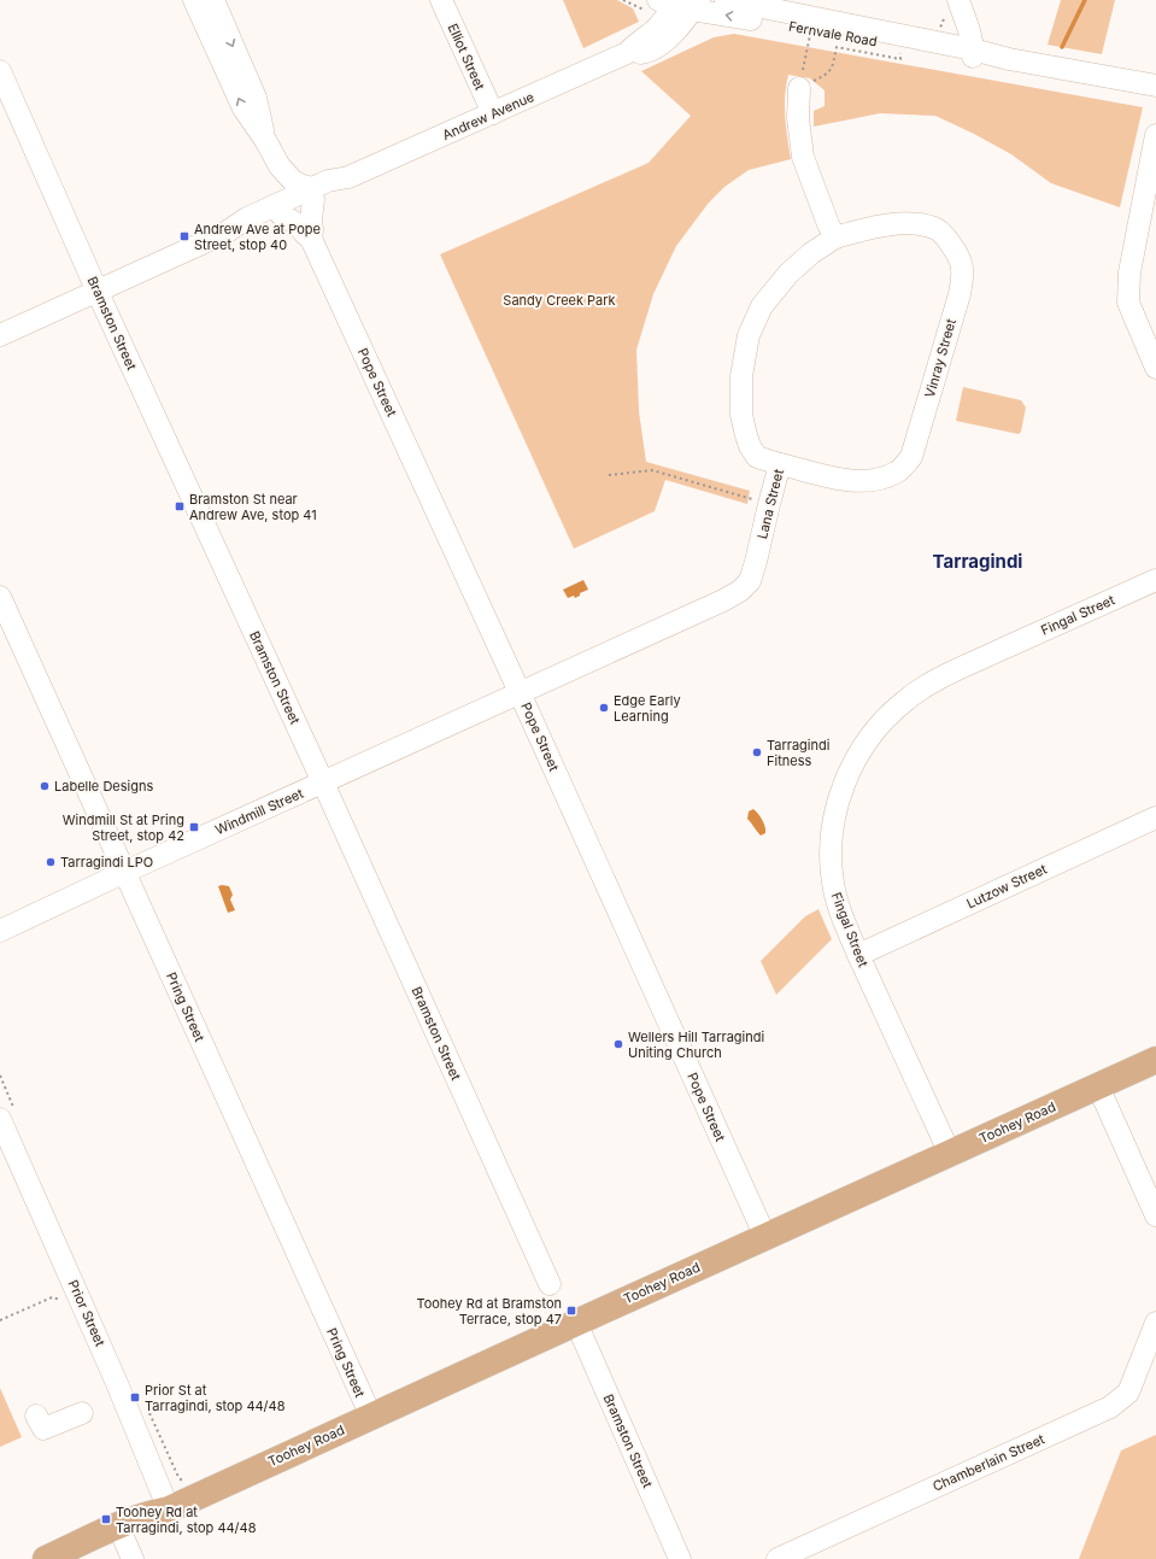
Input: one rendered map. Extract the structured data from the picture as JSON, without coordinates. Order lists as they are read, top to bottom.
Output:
{
  "streets": {
    "main road": ["Toohey Road"],
    "street": [
      "Fernvale Road",
      "Elliot Street",
      "Andrew Avenue",
      "Bramston Street",
      "Vinray Street",
      "Pope Street",
      "Lana Street",
      "Fingal Street",
      "Windmill Street",
      "Lutzow Street",
      "Pring Street",
      "Prior Street",
      "Chamberlain Street"
    ]
  },
  "crossings": [
    ["Fernvale Road", "Andrew Avenue"],
    ["Elliot Street", "Andrew Avenue"],
    ["Andrew Avenue", "Bramston Street"],
    ["Andrew Avenue", "Pope Street"],
    ["Bramston Street", "Windmill Street"],
    ["Bramston Street", "Toohey Road"],
    ["Vinray Street", "Lana Street"],
    ["Pope Street", "Lana Street"],
    ["Pope Street", "Windmill Street"],
    ["Pope Street", "Toohey Road"],
    ["Lana Street", "Windmill Street"],
    ["Fingal Street", "Lutzow Street"],
    ["Fingal Street", "Toohey Road"],
    ["Windmill Street", "Pring Street"],
    ["Pring Street", "Toohey Road"],
    ["Toohey Road", "Prior Street"]
  ],
  "districts": ["Tarragindi"],
  "parks": ["Sandy Creek Park"],
  "places": {
    "transit": [
      "Andrew Ave at Pope Street, stop 40",
      "Bramston St near Andrew Ave, stop 41",
      "Windmill St at Pring Street, stop 42",
      "Toohey Rd at Bramston Terrace, stop 47",
      "Prior St at Tarragindi, stop 44/48",
      "Toohey Rd at Tarragindi, stop 44/48"
    ],
    "other": [
      "Edge Early Learning",
      "Tarragindi Fitness",
      "Labelle Designs",
      "Tarragindi LPO",
      "Wellers Hill Tarragindi Uniting Church"
    ]
  }
}
